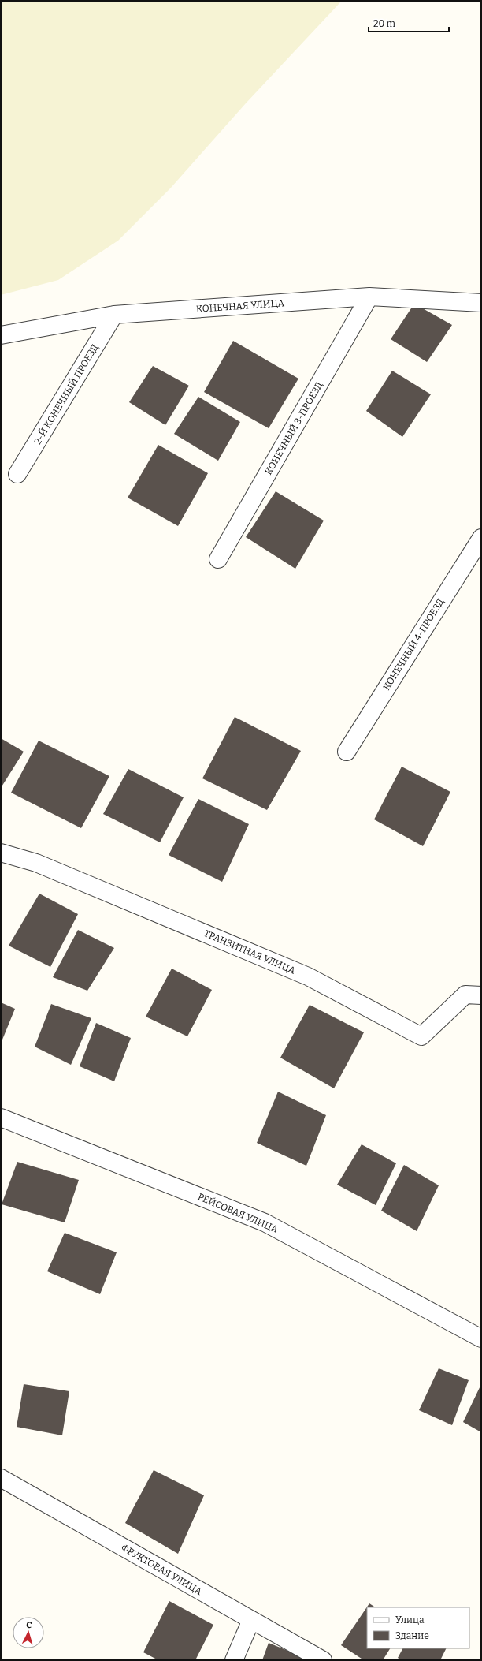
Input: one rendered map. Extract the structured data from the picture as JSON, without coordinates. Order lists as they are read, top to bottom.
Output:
{
  "streets": {
    "street": [
      "КОНЕЧНАЯ УЛИЦА",
      "2-Й КОНЕЧНЫЙ ПРОЕЗД",
      "КОНЕЧНЫЙ 3-ПРОЕЗД",
      "КОНЕЧНЫЙ 4-ПРОЕЗД",
      "ТРАНЗИТНАЯ УЛИЦА",
      "РЕЙСОВАЯ УЛИЦА",
      "ФРУКТОВАЯ УЛИЦА"
    ]
  },
  "crossings": [
    ["КОНЕЧНАЯ УЛИЦА", "2-Й КОНЕЧНЫЙ ПРОЕЗД"],
    ["КОНЕЧНАЯ УЛИЦА", "КОНЕЧНЫЙ 3-ПРОЕЗД"]
  ],
  "legend": ["Улица", "Здание"],
  "scale_bar": "20 m",
  "north": "top"
}
